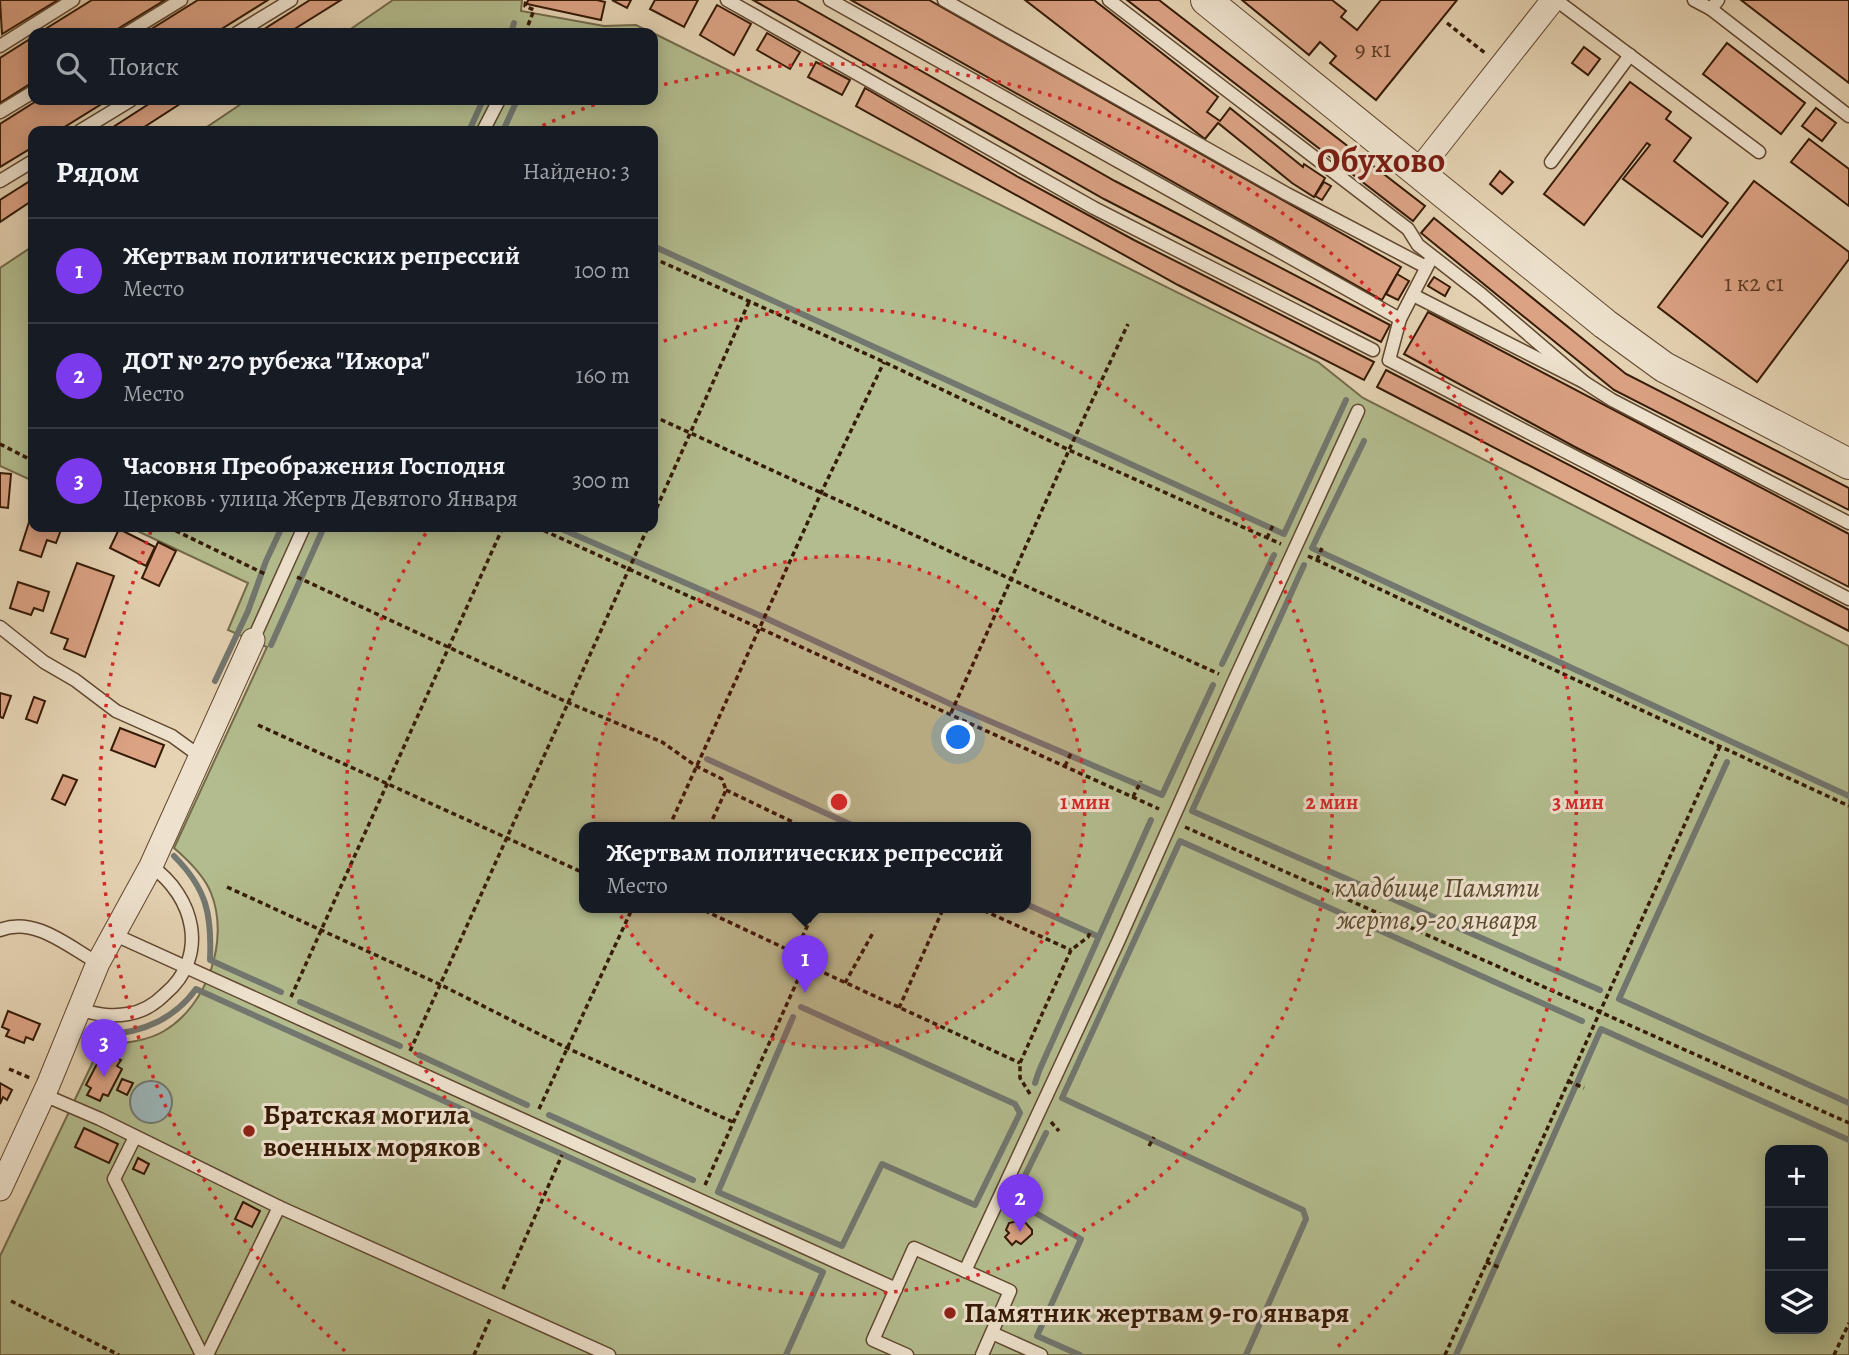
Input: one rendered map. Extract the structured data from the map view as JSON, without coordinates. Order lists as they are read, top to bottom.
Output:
{
  "districts": ["Обухово"],
  "parks": ["кладбище Памяти жертв 9-го января"],
  "places": ["Братская могила военных моряков", "Памятник жертвам 9-го января"],
  "house_numbers": ["9 к1", "1 к2 с1"],
  "page": {
    "search": "Поиск",
    "heading": ["Рядом", "Найдено: 3"],
    "list": [
      {
        "mark": "1",
        "name": "Жертвам политических репрессий",
        "note": "Место",
        "value": "100 m"
      },
      {
        "mark": "2",
        "name": "ДОТ № 270 рубежа \"Ижора\"",
        "note": "Место",
        "value": "160 m"
      },
      {
        "mark": "3",
        "name": "Часовня Преображения Господня",
        "note": "Церковь · улица Жертв Девятого Января",
        "value": "300 m"
      }
    ],
    "popup": ["Жертвам политических репрессий", "Место"],
    "pins": ["1", "3", "2"],
    "map_buttons": ["+", "−"]
  },
  "rings": ["1 мин", "2 мин", "3 мин"]
}
